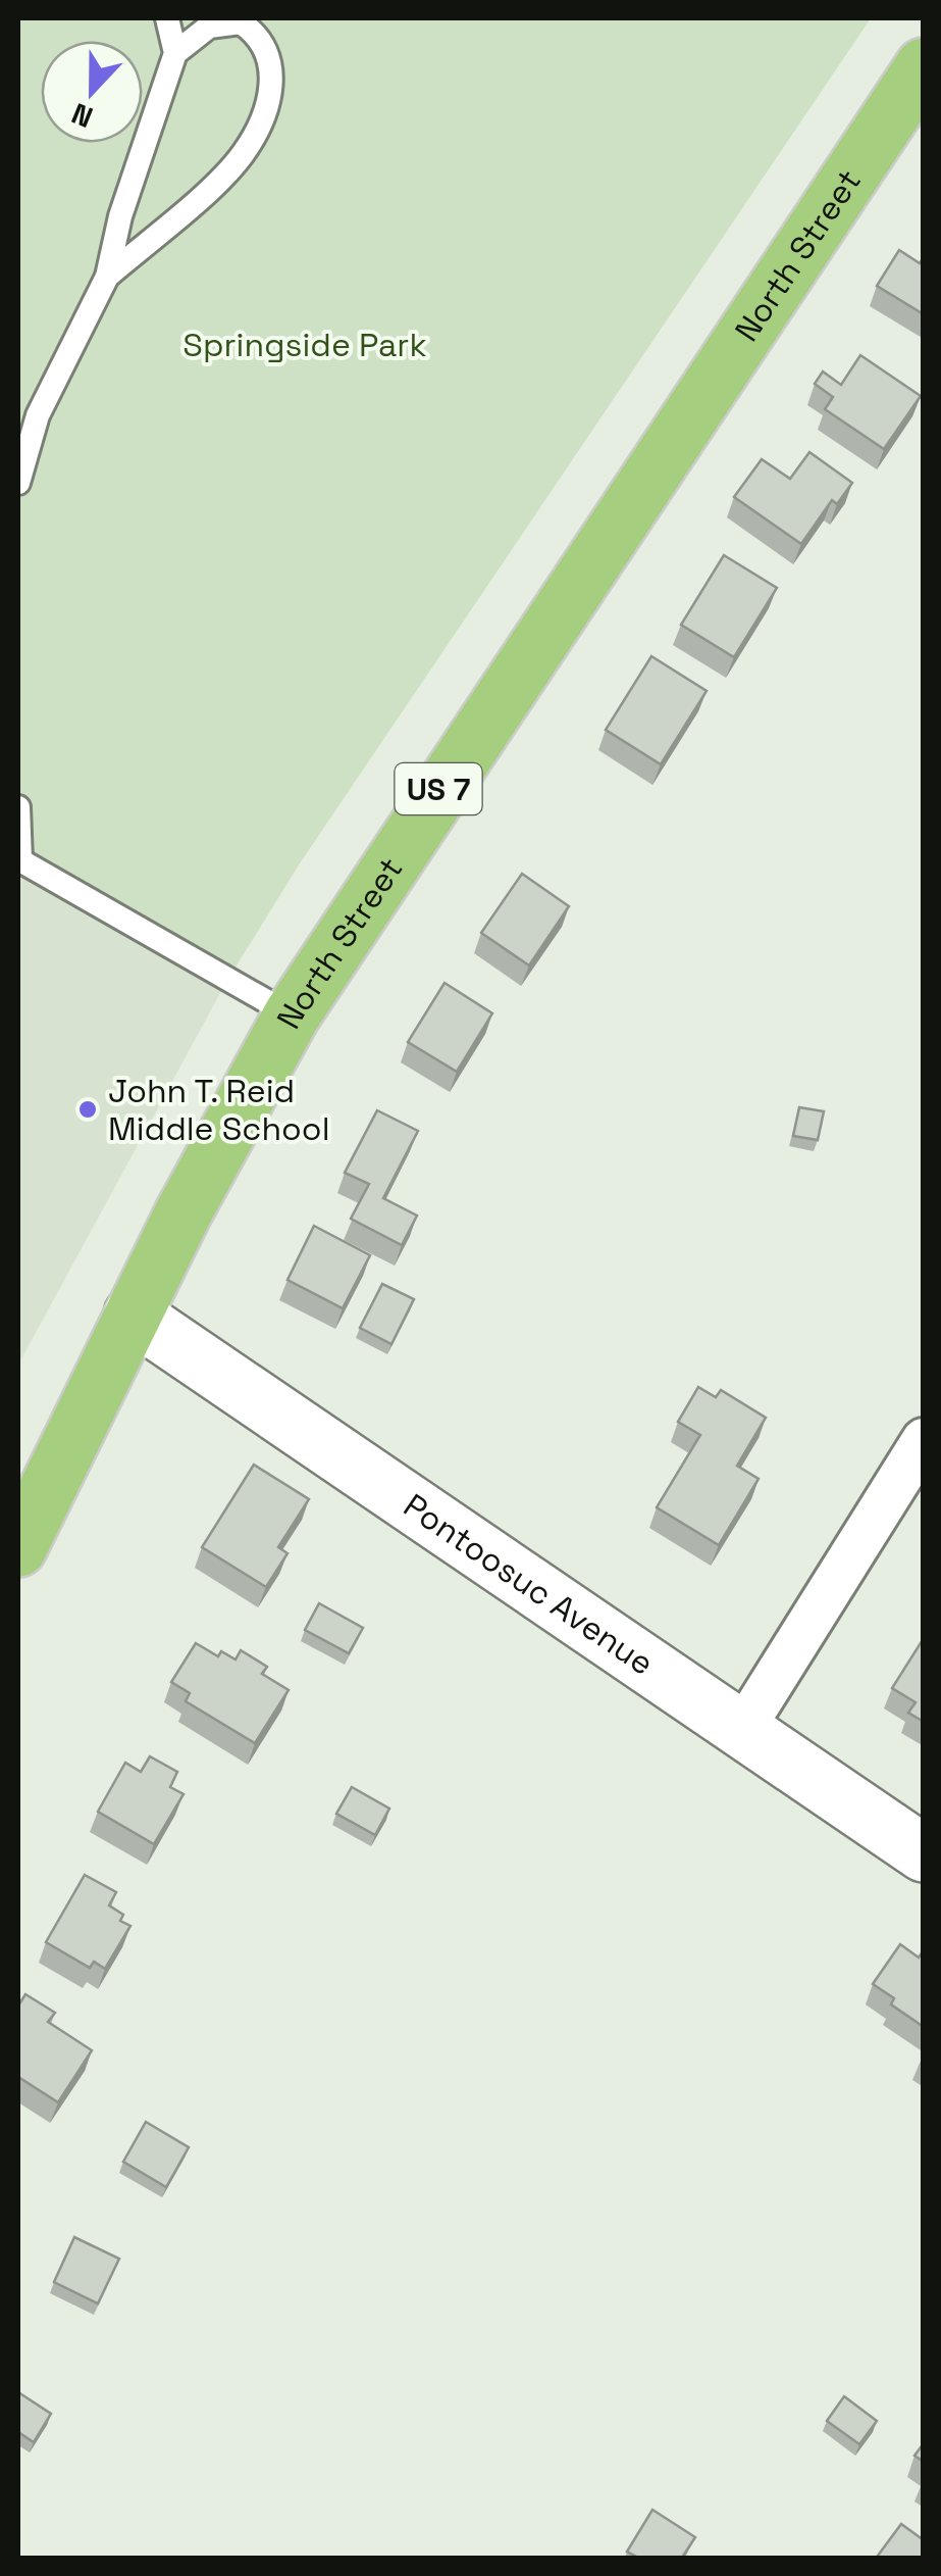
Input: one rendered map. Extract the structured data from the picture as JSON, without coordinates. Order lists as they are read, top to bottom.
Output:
{
  "streets": {
    "main road": ["North Street", "US 7"],
    "street": ["Pontoosuc Avenue"]
  },
  "crossings": [
    ["North Street", "Pontoosuc Avenue"]
  ],
  "parks": ["Springside Park"],
  "places": ["John T. Reid Middle School"],
  "north": "bottom"
}
